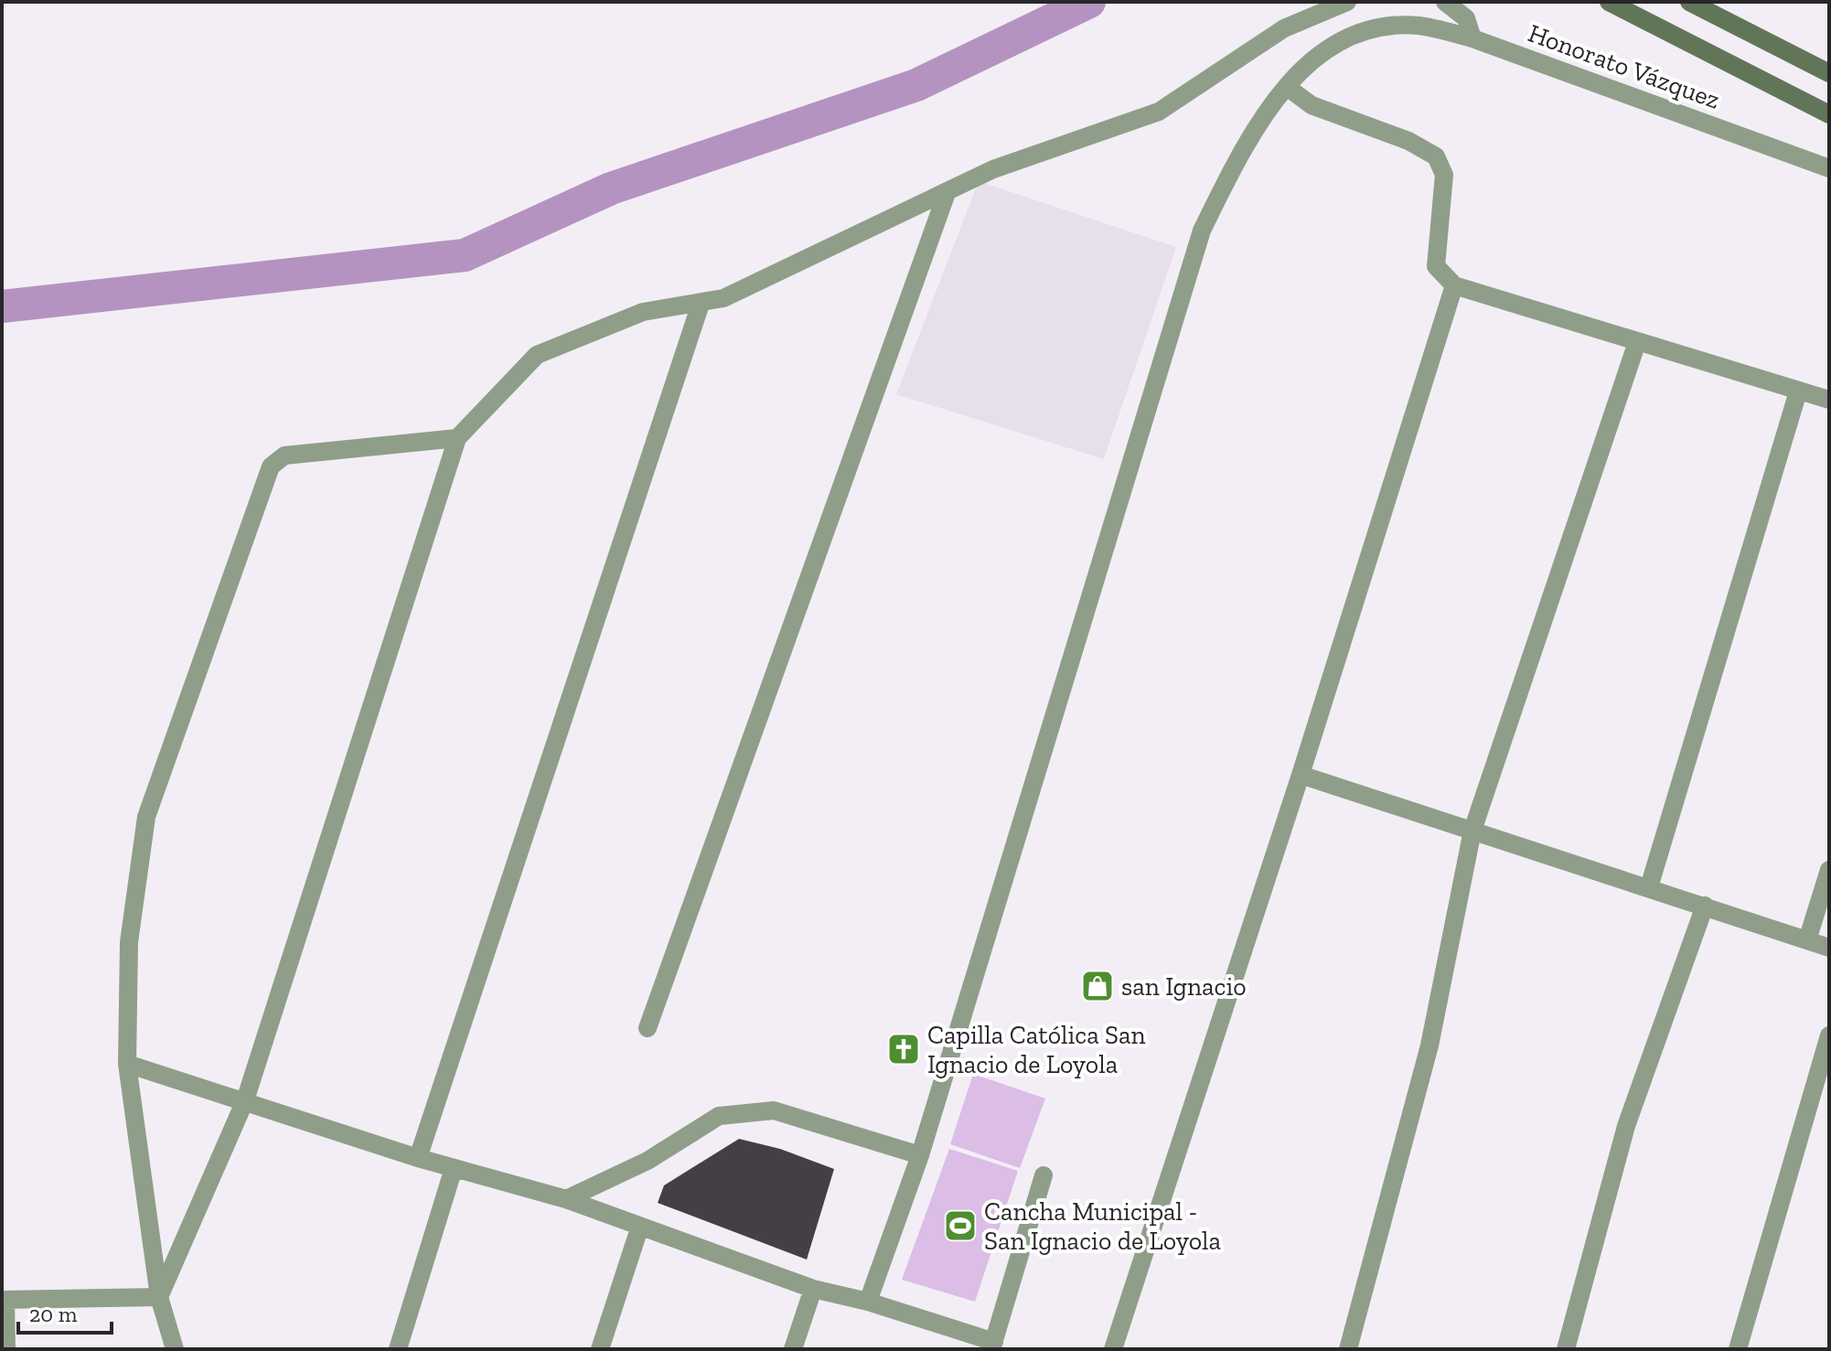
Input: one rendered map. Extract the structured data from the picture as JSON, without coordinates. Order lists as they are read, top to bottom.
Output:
{
  "streets": {
    "street": ["Honorato Vázquez"]
  },
  "places": {
    "shop": ["san Ignacio"],
    "church": ["Capilla Católica San Ignacio de Loyola"],
    "sports": ["Cancha Municipal - San Ignacio de Loyola"]
  },
  "scale_bar": "20 m"
}
